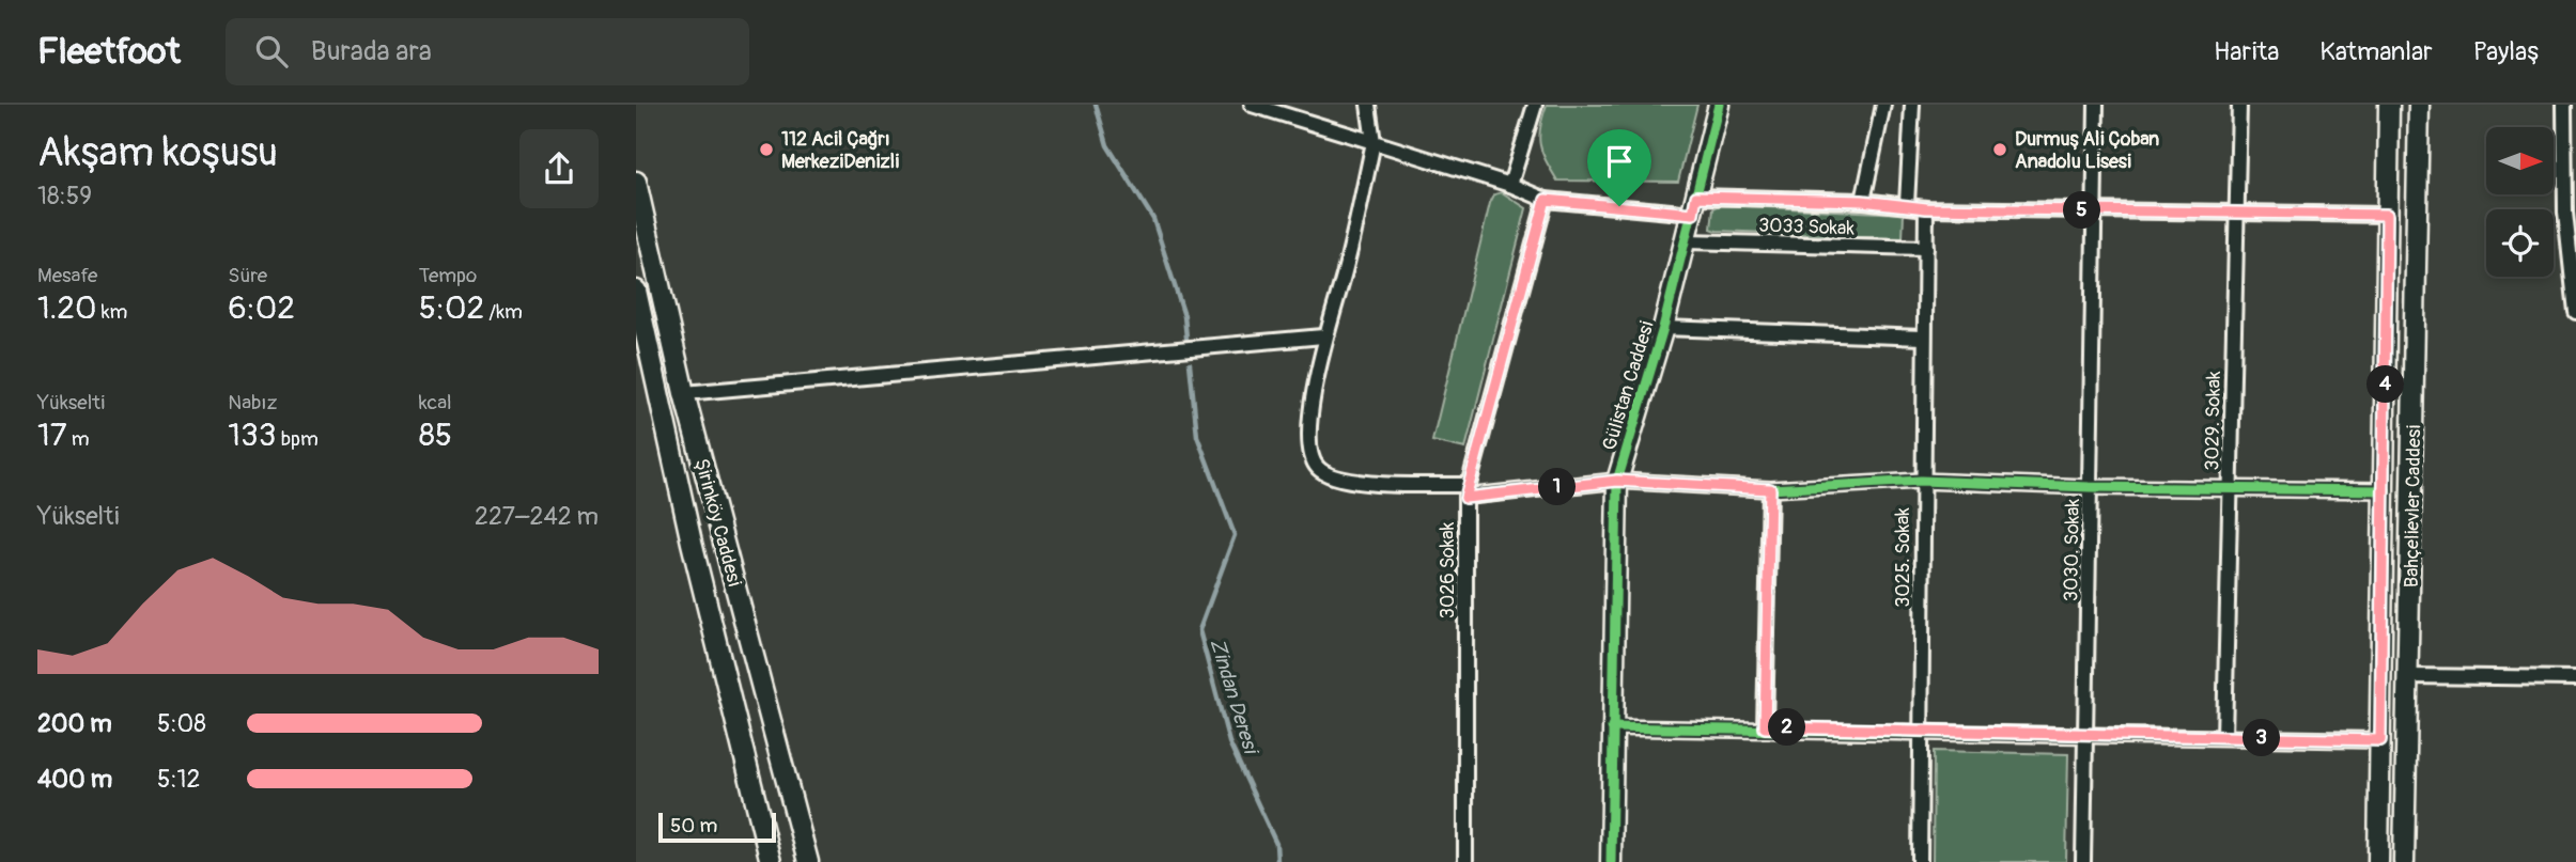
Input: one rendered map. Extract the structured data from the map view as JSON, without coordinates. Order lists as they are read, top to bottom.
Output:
{
  "streets": {
    "street": [
      "3033 Sokak",
      "Gülistan Caddesi",
      "3029. Sokak",
      "Bahçelievler Caddesi",
      "Şirinköy Caddesi",
      "3030. Sokak",
      "3025. Sokak",
      "3026 Sokak"
    ]
  },
  "crossings": [
    ["3033 Sokak", "Gülistan Caddesi"],
    ["3033 Sokak", "3029. Sokak"],
    ["3033 Sokak", "Bahçelievler Caddesi"],
    ["3033 Sokak", "3030. Sokak"],
    ["3033 Sokak", "3025. Sokak"],
    ["3033 Sokak", "3026 Sokak"]
  ],
  "water": ["Zindan Deresi"],
  "places": ["112 Acil Çağrı MerkeziDenizli", "Durmuş Ali Çoban Anadolu Lisesi"],
  "scale_bar": "50 m",
  "north": "right",
  "page": {
    "header": "Fleetfoot",
    "search": "Burada ara",
    "nav": ["Harita", "Katmanlar", "Paylaş"],
    "heading": ["Akşam koşusu", "18:59"],
    "pins": [
      "5",
      "4",
      "1",
      "2",
      "3"
    ],
    "stats": [
      ["Mesafe", "1.20 km"],
      ["Süre", "6:02"],
      ["Tempo", "5:02 /km"],
      ["Yükselti", "17 m"],
      ["Nabız", "133 bpm"],
      ["kcal", "85"]
    ],
    "chart": ["Yükselti", "227–242 m"],
    "list": [
      {
        "name": "200 m",
        "note": "5:08"
      },
      {
        "name": "400 m",
        "note": "5:12"
      }
    ],
    "scale": "50 m"
  }
}
